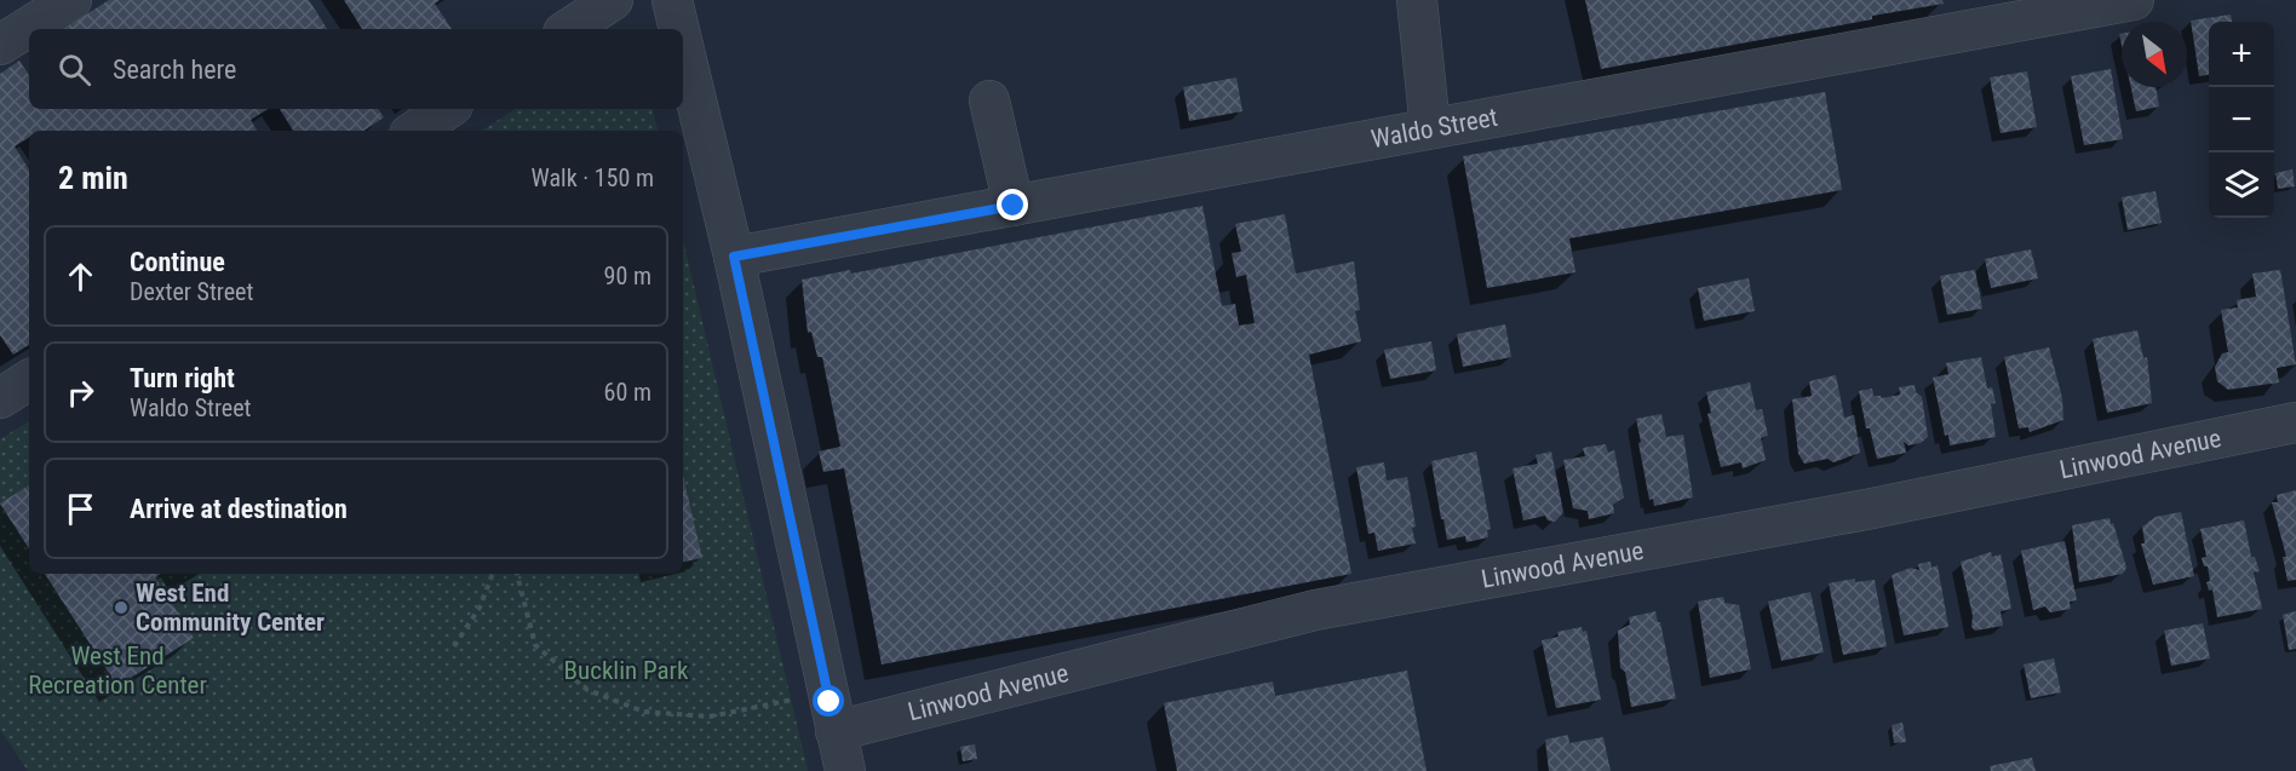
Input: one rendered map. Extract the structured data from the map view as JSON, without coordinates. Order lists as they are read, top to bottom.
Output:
{
  "streets": {
    "street": ["Waldo Street", "Linwood Avenue"]
  },
  "parks": ["West End Recreation Center", "Bucklin Park"],
  "places": ["West End Community Center"],
  "north": "bottom right",
  "page": {
    "map_buttons": ["+", "−"],
    "search": "Search here",
    "heading": ["2 min", "Walk · 150 m"],
    "list": [
      ["Continue", "Dexter Street", "90 m"],
      ["Turn right", "Waldo Street", "60 m"],
      "Arrive at destination"
    ]
  }
}
